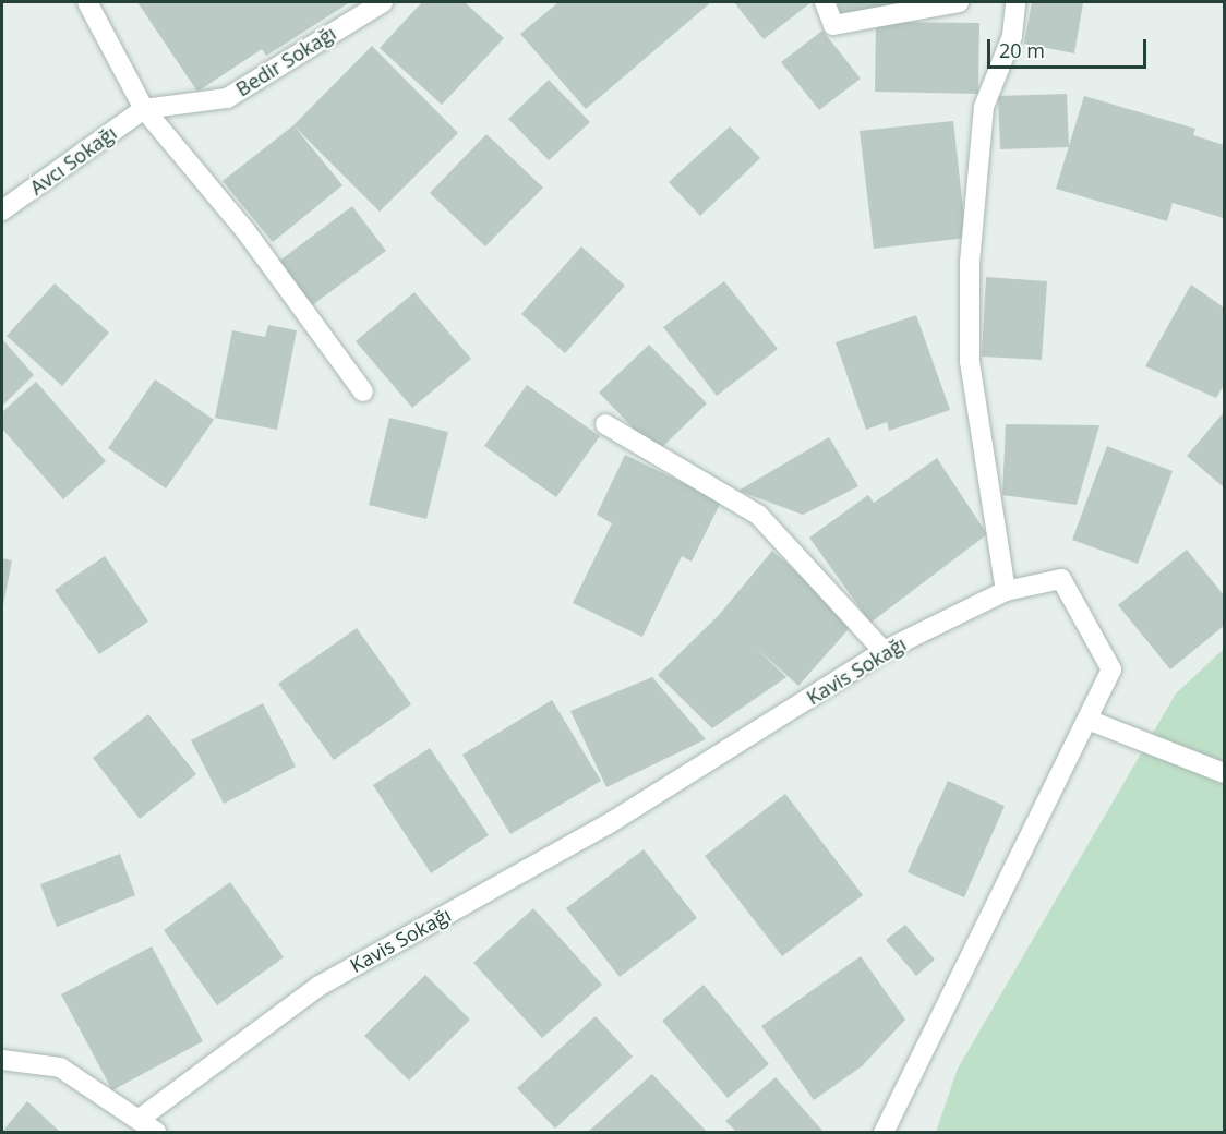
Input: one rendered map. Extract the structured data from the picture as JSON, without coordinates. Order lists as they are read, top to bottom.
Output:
{
  "streets": {
    "street": ["Bedir Sokağı", "Avcı Sokağı", "Kavis Sokağı"]
  },
  "crossings": [
    ["Bedir Sokağı", "Avcı Sokağı"]
  ],
  "scale_bar": "20 m"
}
